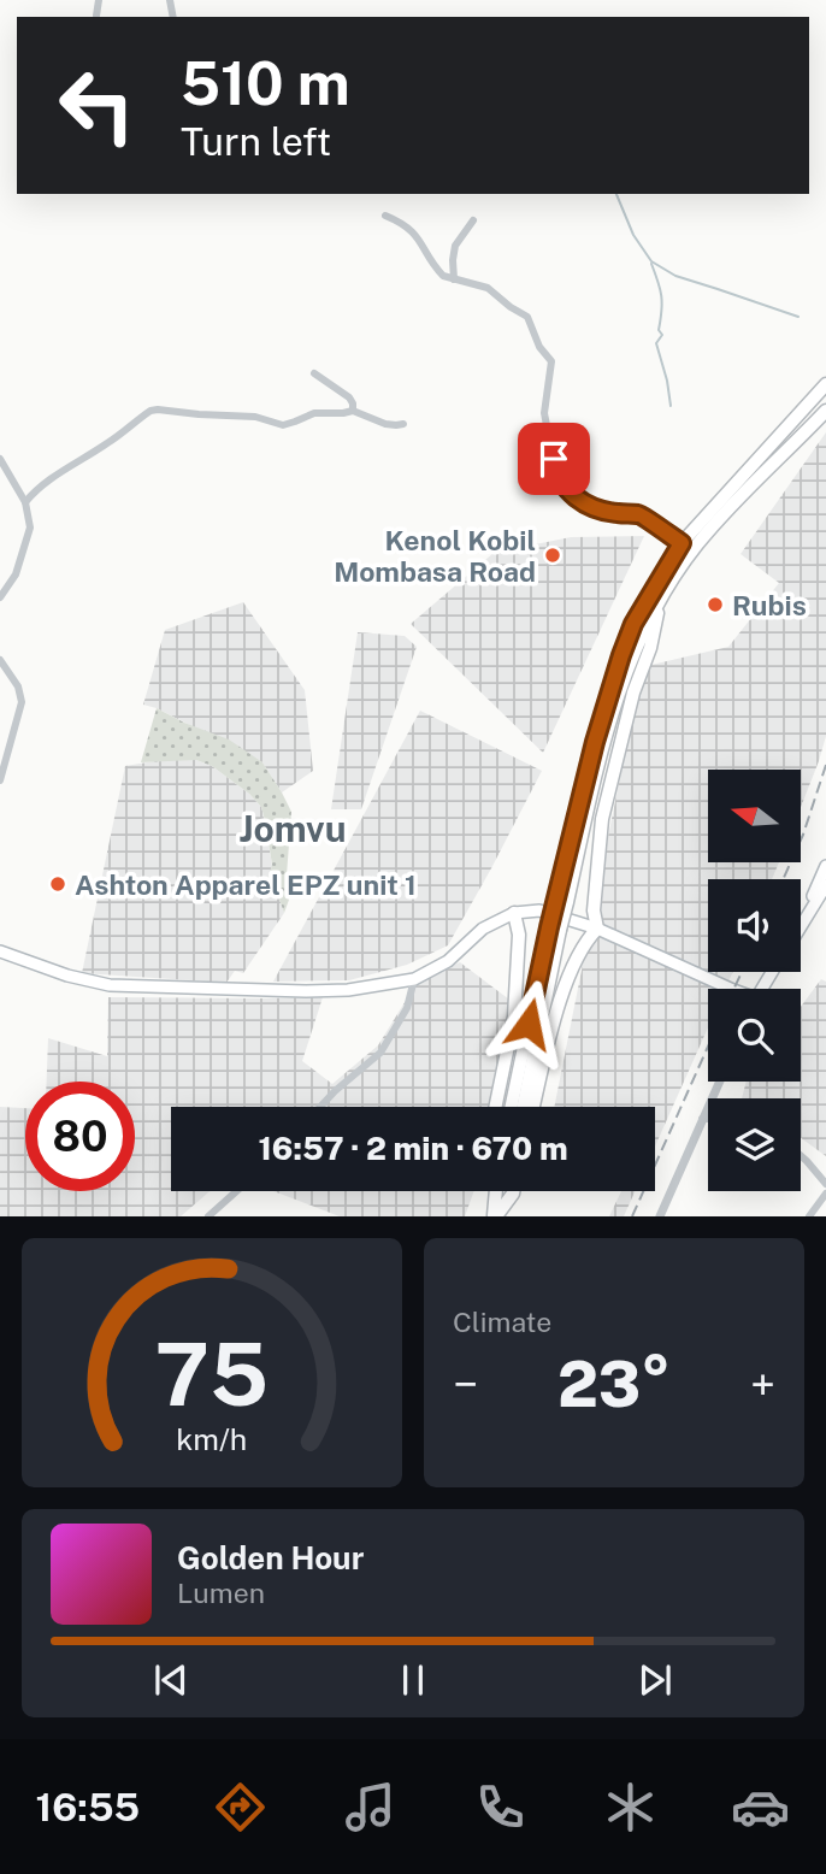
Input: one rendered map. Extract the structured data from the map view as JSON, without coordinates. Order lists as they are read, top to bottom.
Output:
{
  "districts": ["Jomvu"],
  "places": ["Kenol Kobil Mombasa Road", "Rubis", "Ashton Apparel EPZ unit 1"],
  "north": "left",
  "page": {
    "turn": ["510 m", "Turn left"],
    "limit": "80",
    "trip": "16:57 · 2 min · 670 m",
    "tile": "Climate",
    "heat": ["−", "23°", "+"],
    "song": ["Golden Hour", "Lumen"],
    "tabs": "16:55",
    "gauge": ["75", "km/h"]
  }
}
